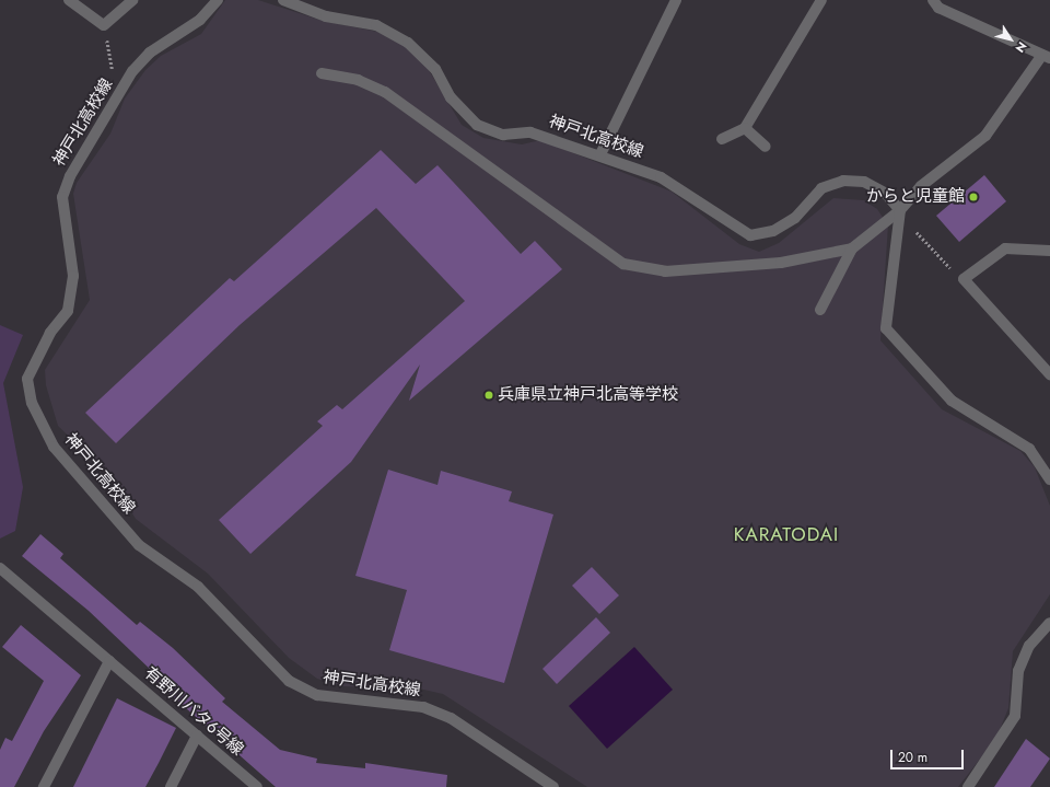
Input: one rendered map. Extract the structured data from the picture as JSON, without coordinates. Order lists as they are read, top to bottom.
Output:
{
  "streets": {
    "street": ["神戸北高校線", "有野川バタ６号線"]
  },
  "districts": ["KARATODAI"],
  "places": ["からと児童館", "兵庫県立神戸北高等学校"],
  "scale_bar": "20 m",
  "north": "bottom right"
}
